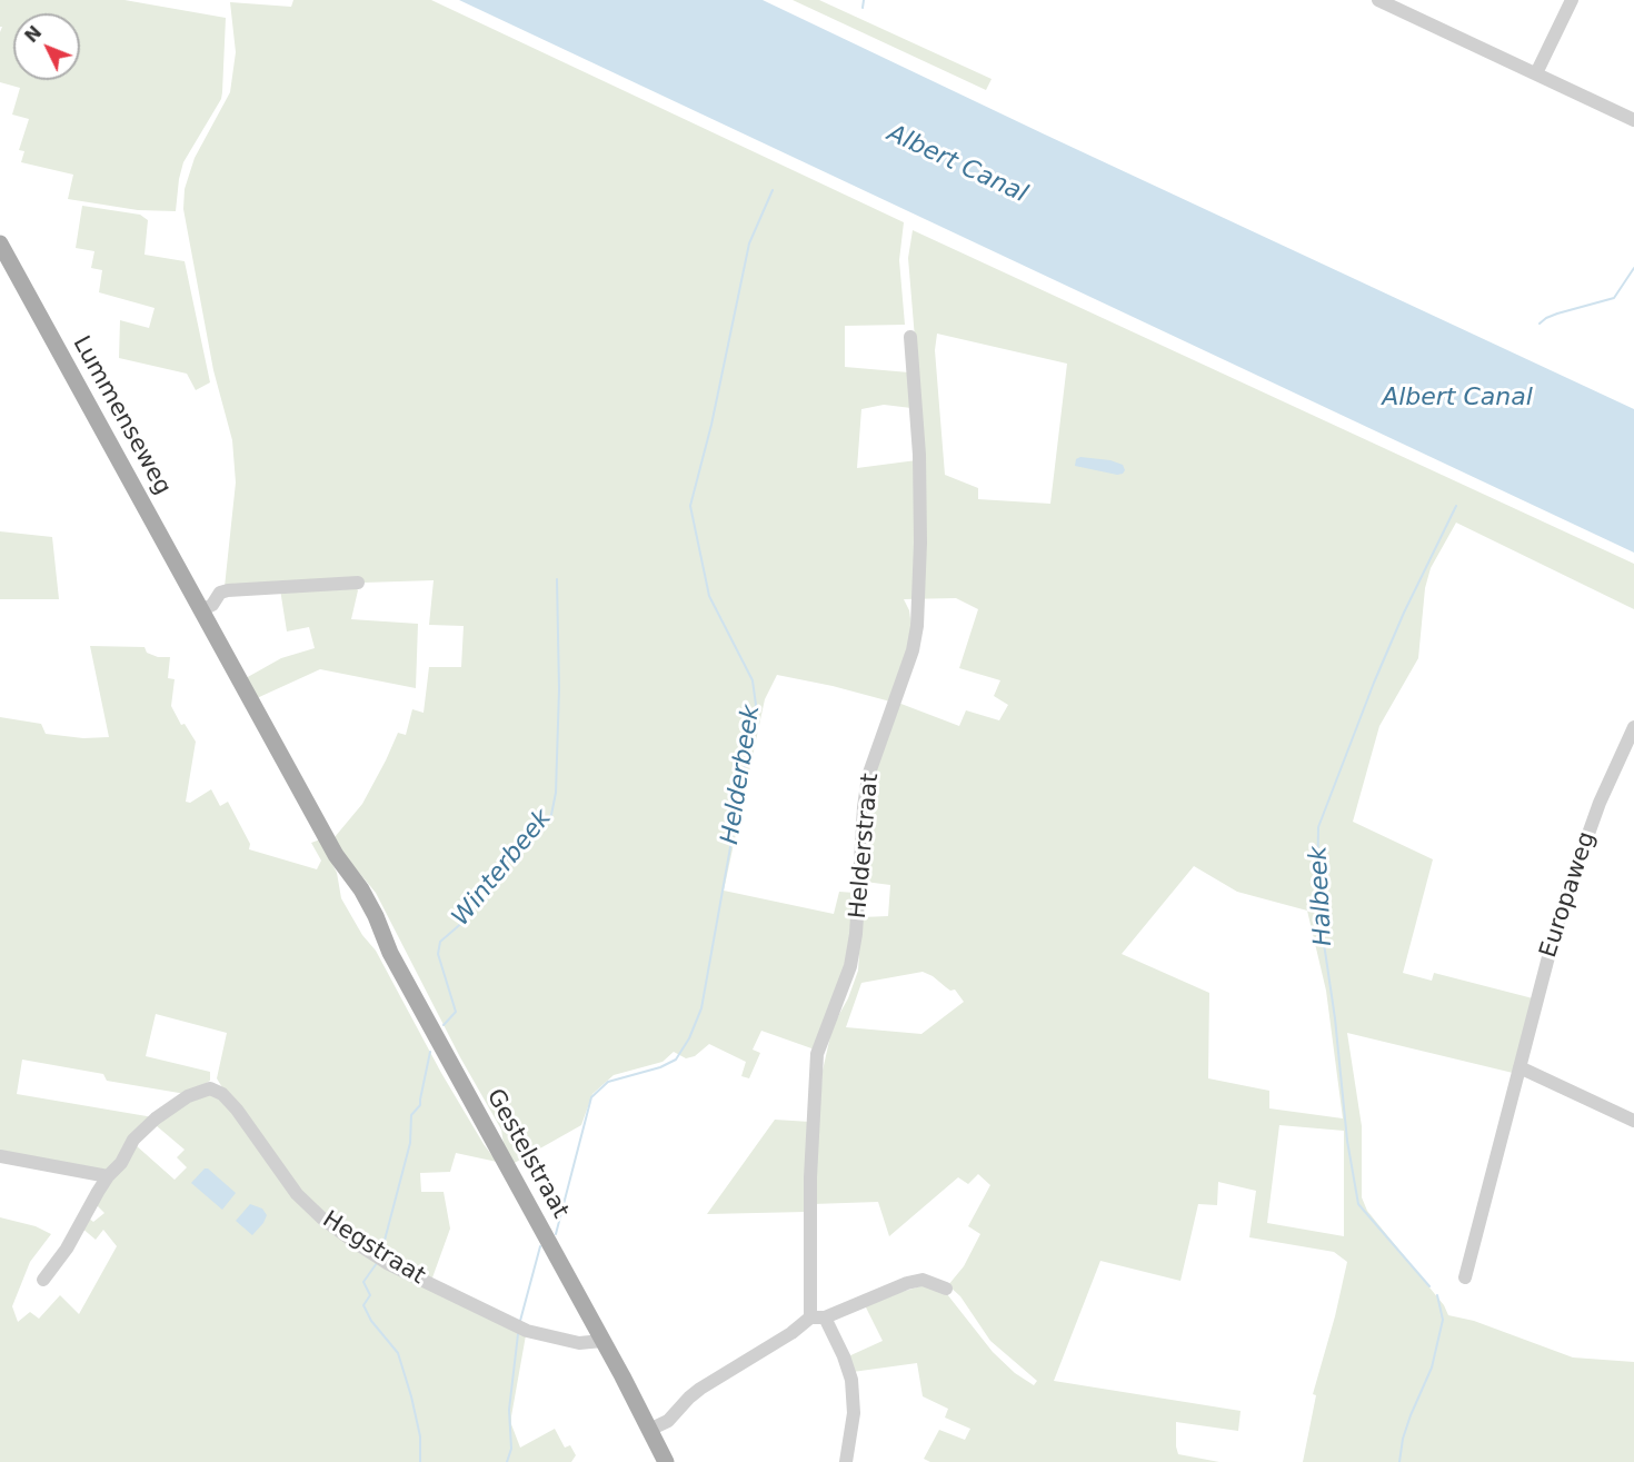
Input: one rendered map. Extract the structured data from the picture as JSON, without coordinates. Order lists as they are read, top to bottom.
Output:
{
  "streets": {
    "main road": ["Lummenseweg", "Gestelstraat"],
    "street": ["Helderstraat", "Europaweg", "Hegstraat"]
  },
  "crossings": [
    ["Lummenseweg", "Gestelstraat"],
    ["Gestelstraat", "Hegstraat"]
  ],
  "water": [
    "Albert Canal",
    "Helderbeek",
    "Winterbeek",
    "Halbeek"
  ],
  "north": "top left"
}
